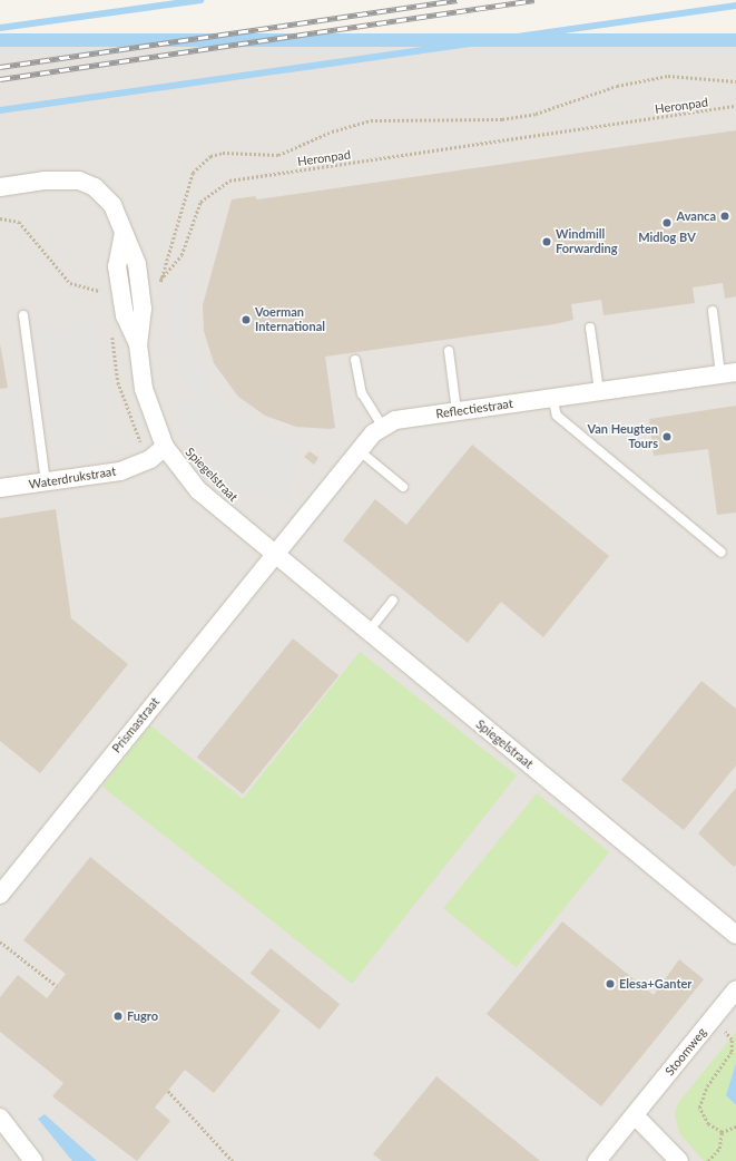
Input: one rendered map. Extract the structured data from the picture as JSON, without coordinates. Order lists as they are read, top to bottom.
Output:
{
  "streets": {
    "street": [
      "Reflectiestraat",
      "Spiegelstraat",
      "Waterdrukstraat",
      "Prismastraat",
      "Stoomweg"
    ],
    "path": ["Heronpad"]
  },
  "crossings": [
    ["Reflectiestraat", "Spiegelstraat"],
    ["Reflectiestraat", "Prismastraat"],
    ["Spiegelstraat", "Waterdrukstraat"],
    ["Spiegelstraat", "Prismastraat"]
  ],
  "places": [
    "Avanca",
    "Midlog BV",
    "Windmill Forwarding",
    "Voerman International",
    "Van Heugten Tours",
    "Elesa+Ganter",
    "Fugro"
  ]
}
